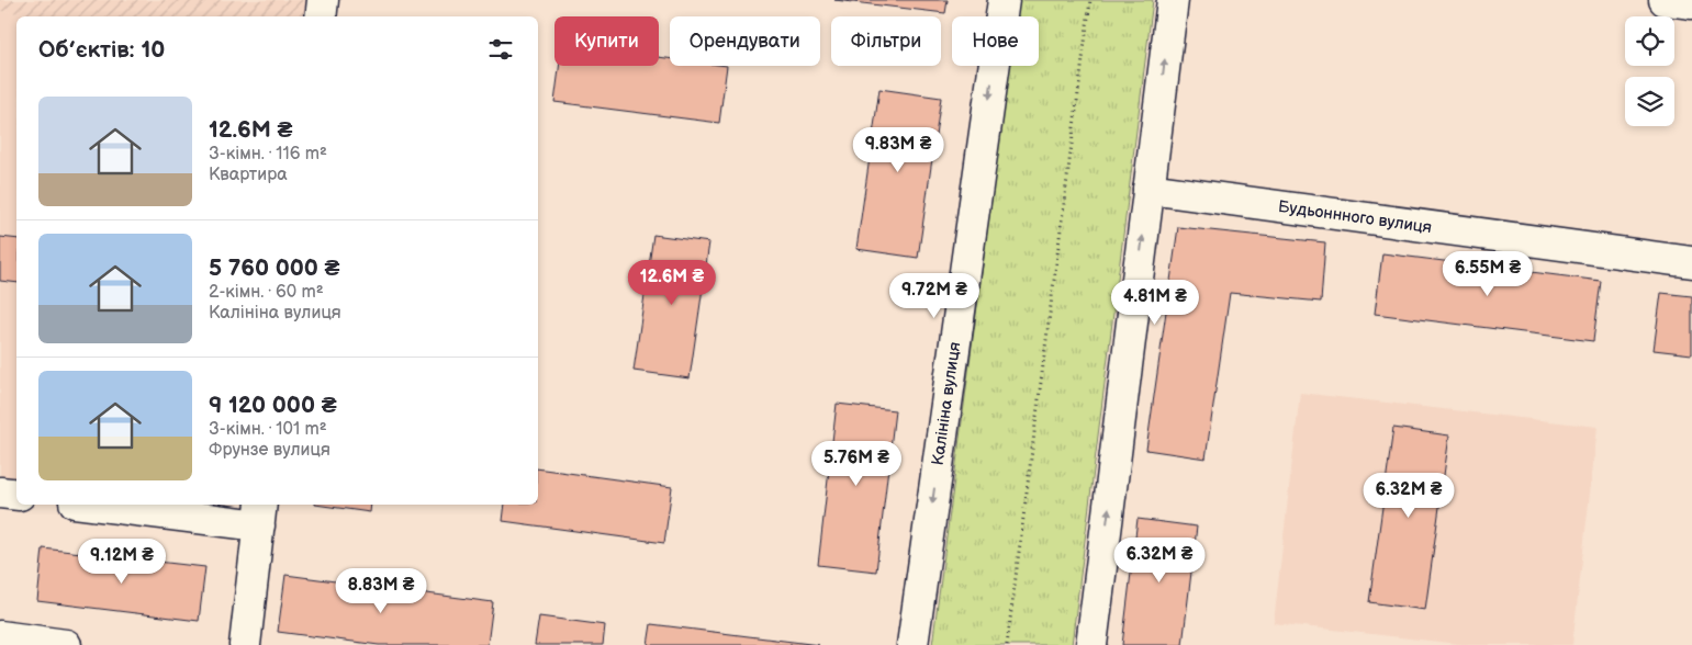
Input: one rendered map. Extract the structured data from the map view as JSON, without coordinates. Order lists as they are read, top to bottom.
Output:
{
  "streets": {
    "main road": ["Будьоннного вулиця", "Калініна вулиця"]
  },
  "page": {
    "chip": [
      "Купити",
      "Орендувати",
      "Фільтри",
      "Нове"
    ],
    "heading": "Об’єктів: 10",
    "list": [
      {
        "name": "12.6M ₴",
        "note": "3-кімн. · 116 m² · Квартира"
      },
      {
        "name": "5 760 000 ₴",
        "note": "2-кімн. · 60 m² · Калініна вулиця"
      },
      {
        "name": "9 120 000 ₴",
        "note": "3-кімн. · 101 m² · Фрунзе вулиця"
      }
    ],
    "price": [
      "9.83M ₴",
      "6.55M ₴",
      "12.6M ₴",
      "9.72M ₴",
      "4.81M ₴",
      "5.76M ₴",
      "6.32M ₴",
      "6.32M ₴",
      "9.12M ₴",
      "8.83M ₴"
    ]
  }
}
